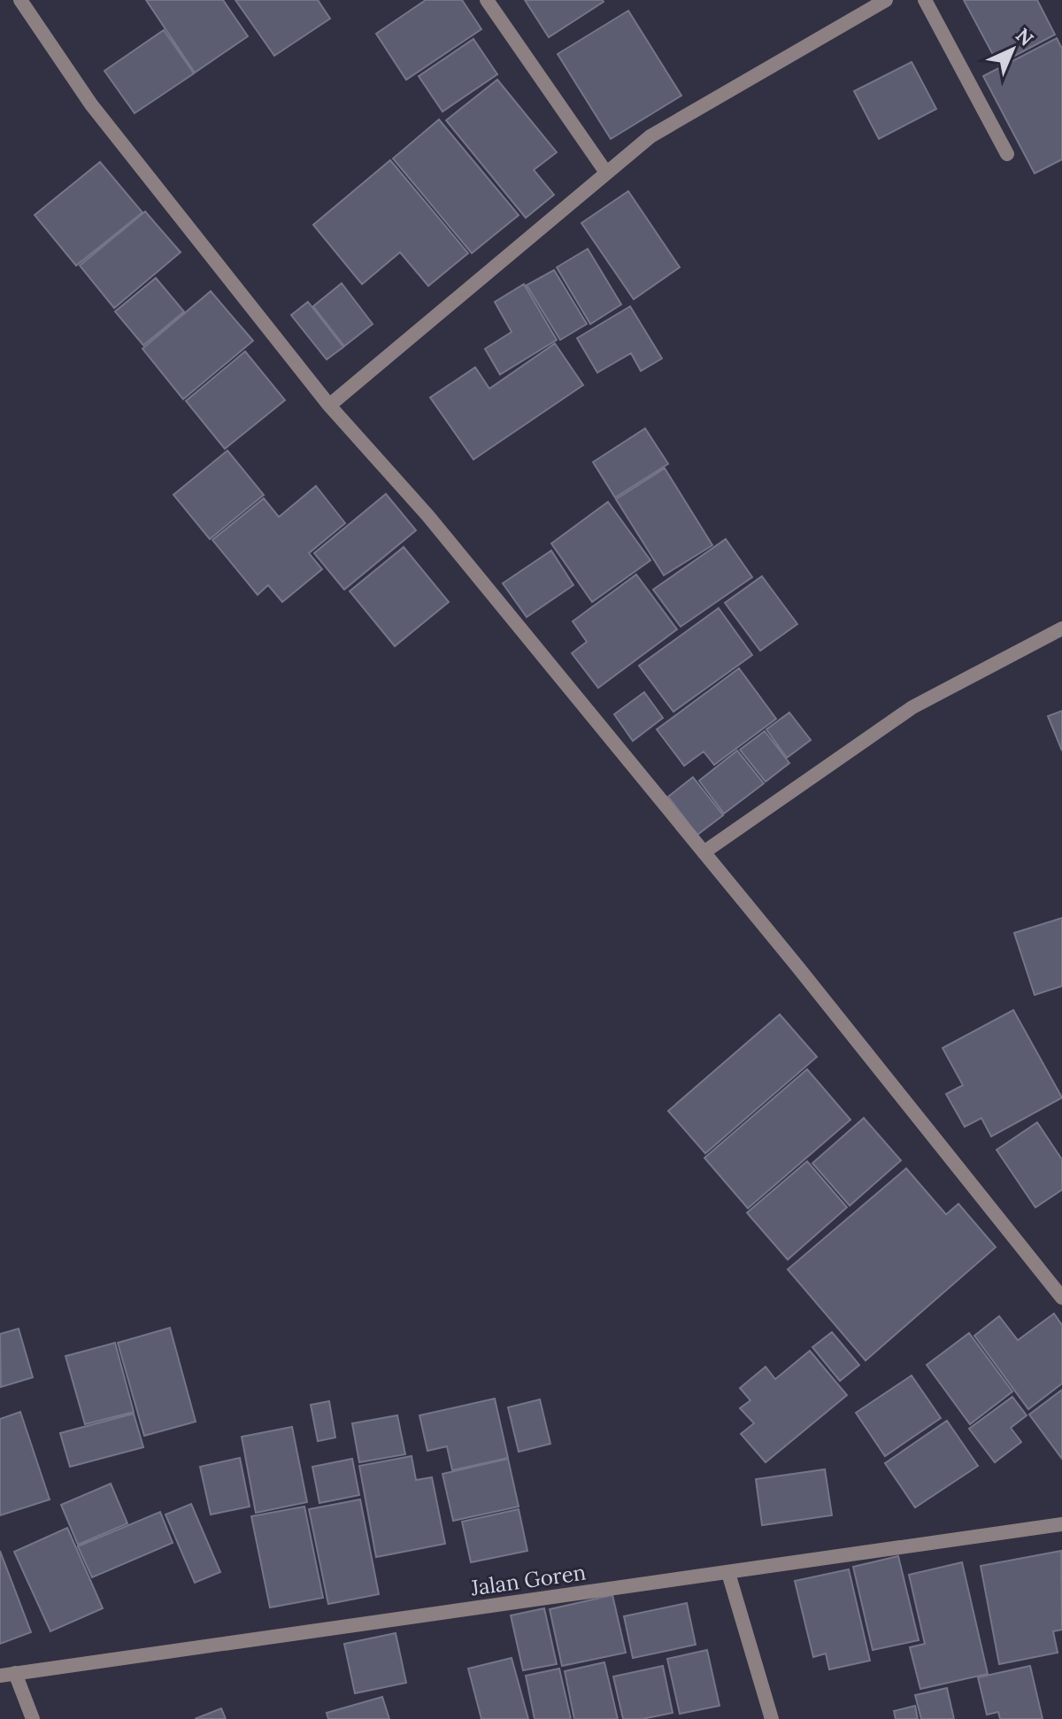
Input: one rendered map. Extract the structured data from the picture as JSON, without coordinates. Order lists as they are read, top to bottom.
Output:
{
  "streets": {
    "street": ["Jalan Goren"]
  },
  "north": "top right"
}
